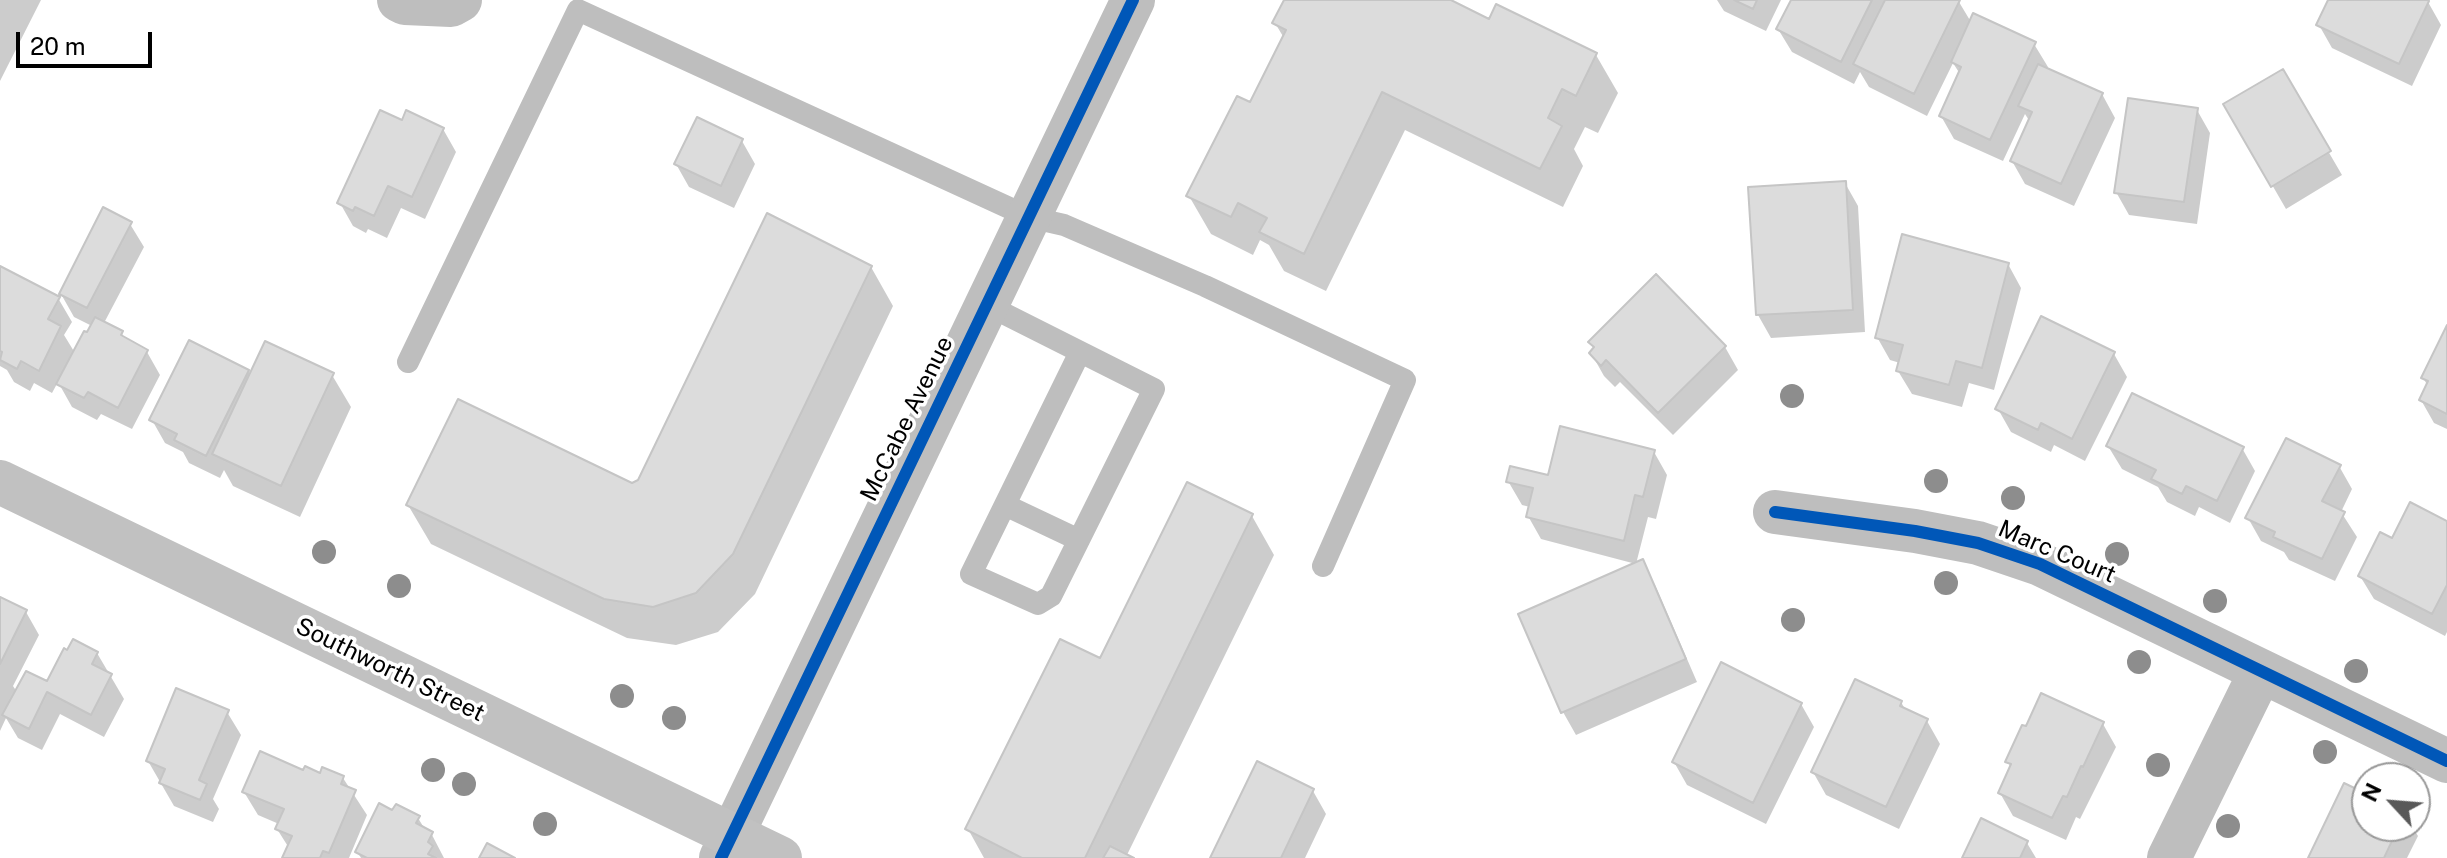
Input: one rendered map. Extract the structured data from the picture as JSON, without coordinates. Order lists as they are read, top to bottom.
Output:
{
  "streets": {
    "main road": ["Southworth Street"],
    "street": ["McCabe Avenue", "Marc Court"]
  },
  "crossings": [
    ["McCabe Avenue", "Southworth Street"]
  ],
  "scale_bar": "20 m",
  "north": "top left"
}
